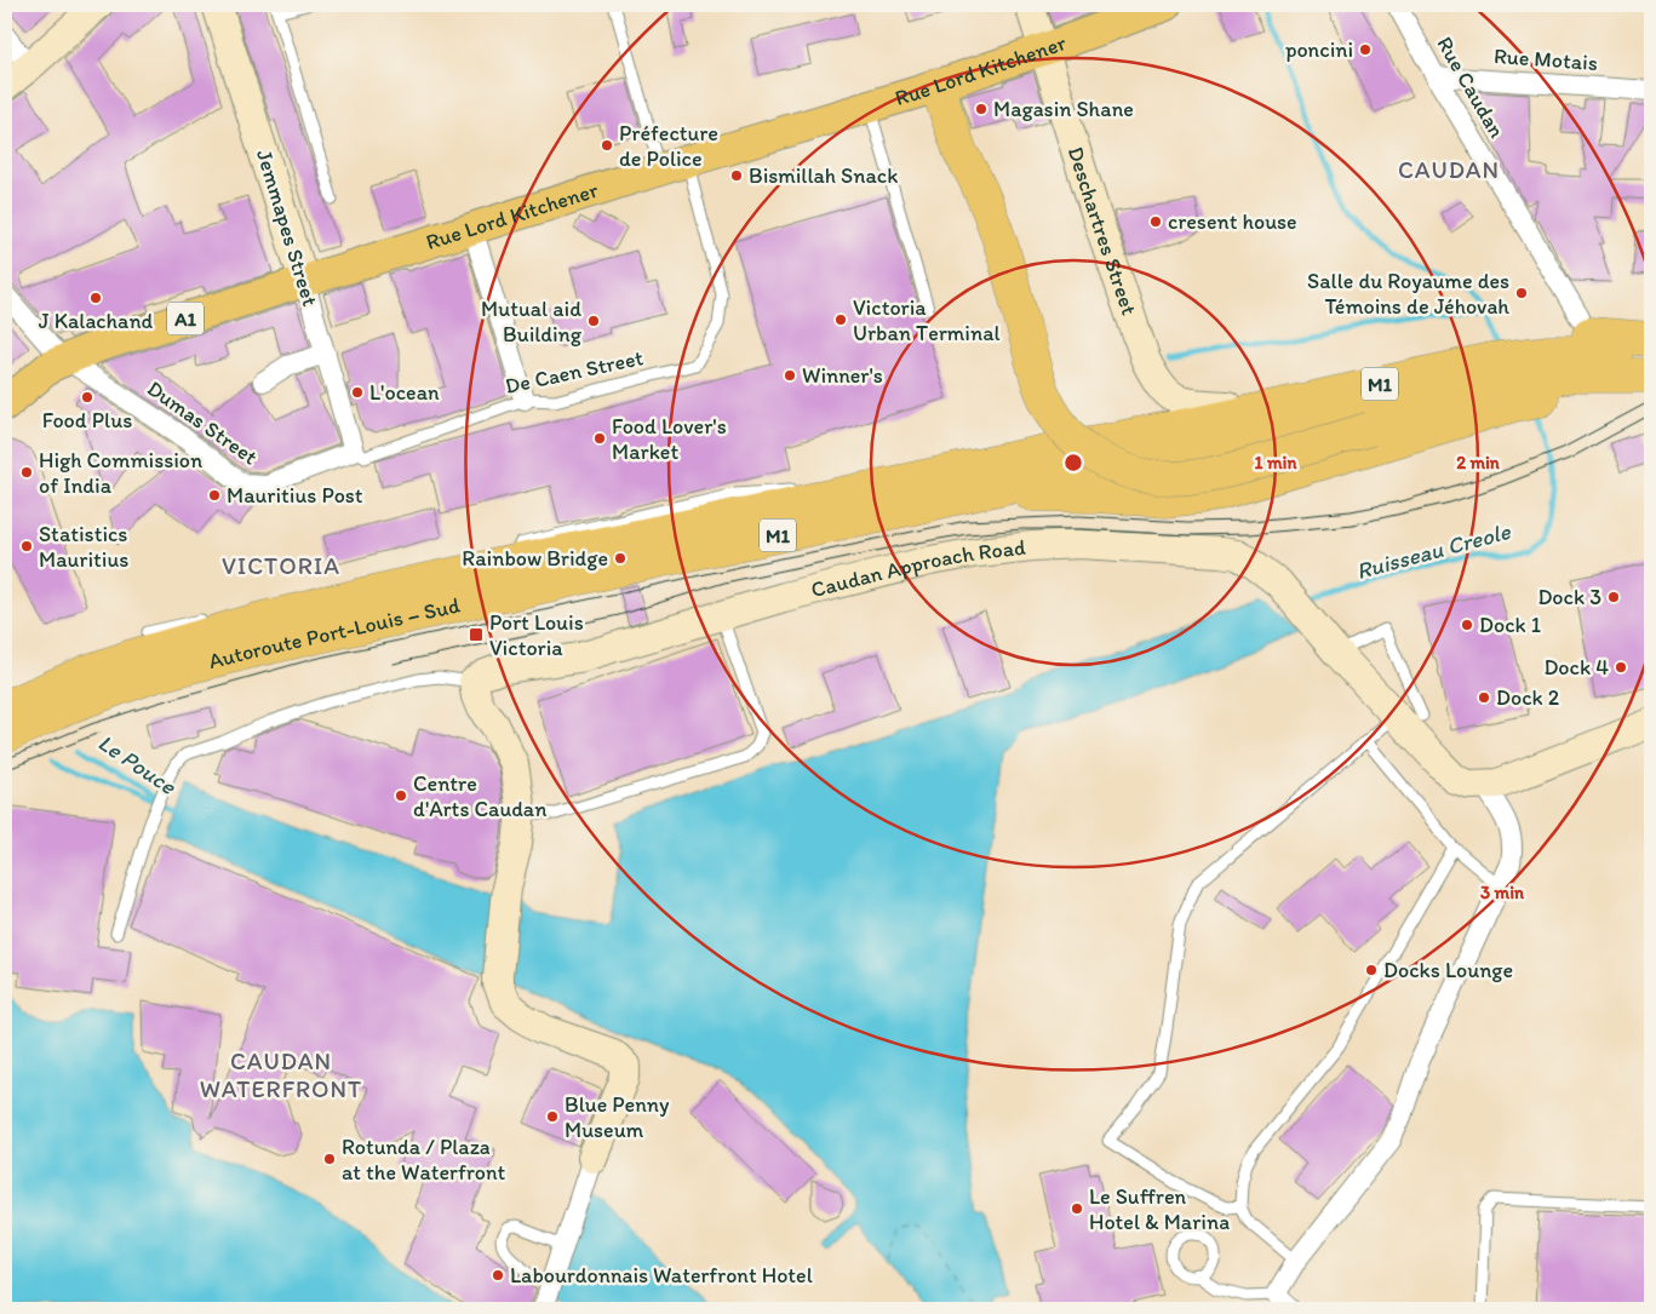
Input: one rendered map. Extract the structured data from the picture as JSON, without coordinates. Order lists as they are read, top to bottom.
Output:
{
  "streets": {
    "highway": ["M1", "Autoroute Port-Louis – Sud"],
    "main road": ["Rue Lord Kitchener", "A1"],
    "street": [
      "Rue Motais",
      "Rue Caudan",
      "Jemmapes Street",
      "Deschartres Street",
      "Dumas Street",
      "Caudan Approach Road"
    ],
    "lane": ["De Caen Street"]
  },
  "crossings": [
    ["Rue Motais", "Rue Caudan"],
    ["Rue Lord Kitchener", "Jemmapes Street"],
    ["Rue Lord Kitchener", "Deschartres Street"],
    ["Rue Lord Kitchener", "A1"],
    ["Rue Lord Kitchener", "De Caen Street"],
    ["Rue Lord Kitchener", "Dumas Street"],
    ["Jemmapes Street", "De Caen Street"],
    ["Jemmapes Street", "Dumas Street"],
    ["A1", "Dumas Street"],
    ["De Caen Street", "Dumas Street"],
    ["M1", "Autoroute Port-Louis – Sud"]
  ],
  "districts": ["CAUDAN", "VICTORIA", "CAUDAN WATERFRONT"],
  "water": ["Ruisseau Creole", "Le Pouce"],
  "places": {
    "other": [
      "poncini",
      "Magasin Shane",
      "Préfecture de Police",
      "Bismillah Snack",
      "cresent house",
      "Salle du Royaume des Témoins de Jéhovah",
      "J Kalachand",
      "Victoria Urban Terminal",
      "Mutual aid Building",
      "Winner's",
      "L'ocean",
      "Food Plus",
      "Food Lover's Market",
      "High Commission of India",
      "Mauritius Post",
      "Statistics Mauritius",
      "Rainbow Bridge",
      "Dock 3",
      "Dock 1",
      "Dock 4",
      "Dock 2",
      "Centre d'Arts Caudan",
      "Docks Lounge",
      "Blue Penny Museum",
      "Rotunda / Plaza at the Waterfront",
      "Le Suffren Hotel & Marina",
      "Labourdonnais Waterfront Hotel"
    ],
    "transit": ["Port Louis Victoria"]
  },
  "rings": ["1 min", "2 min", "3 min"]
}
